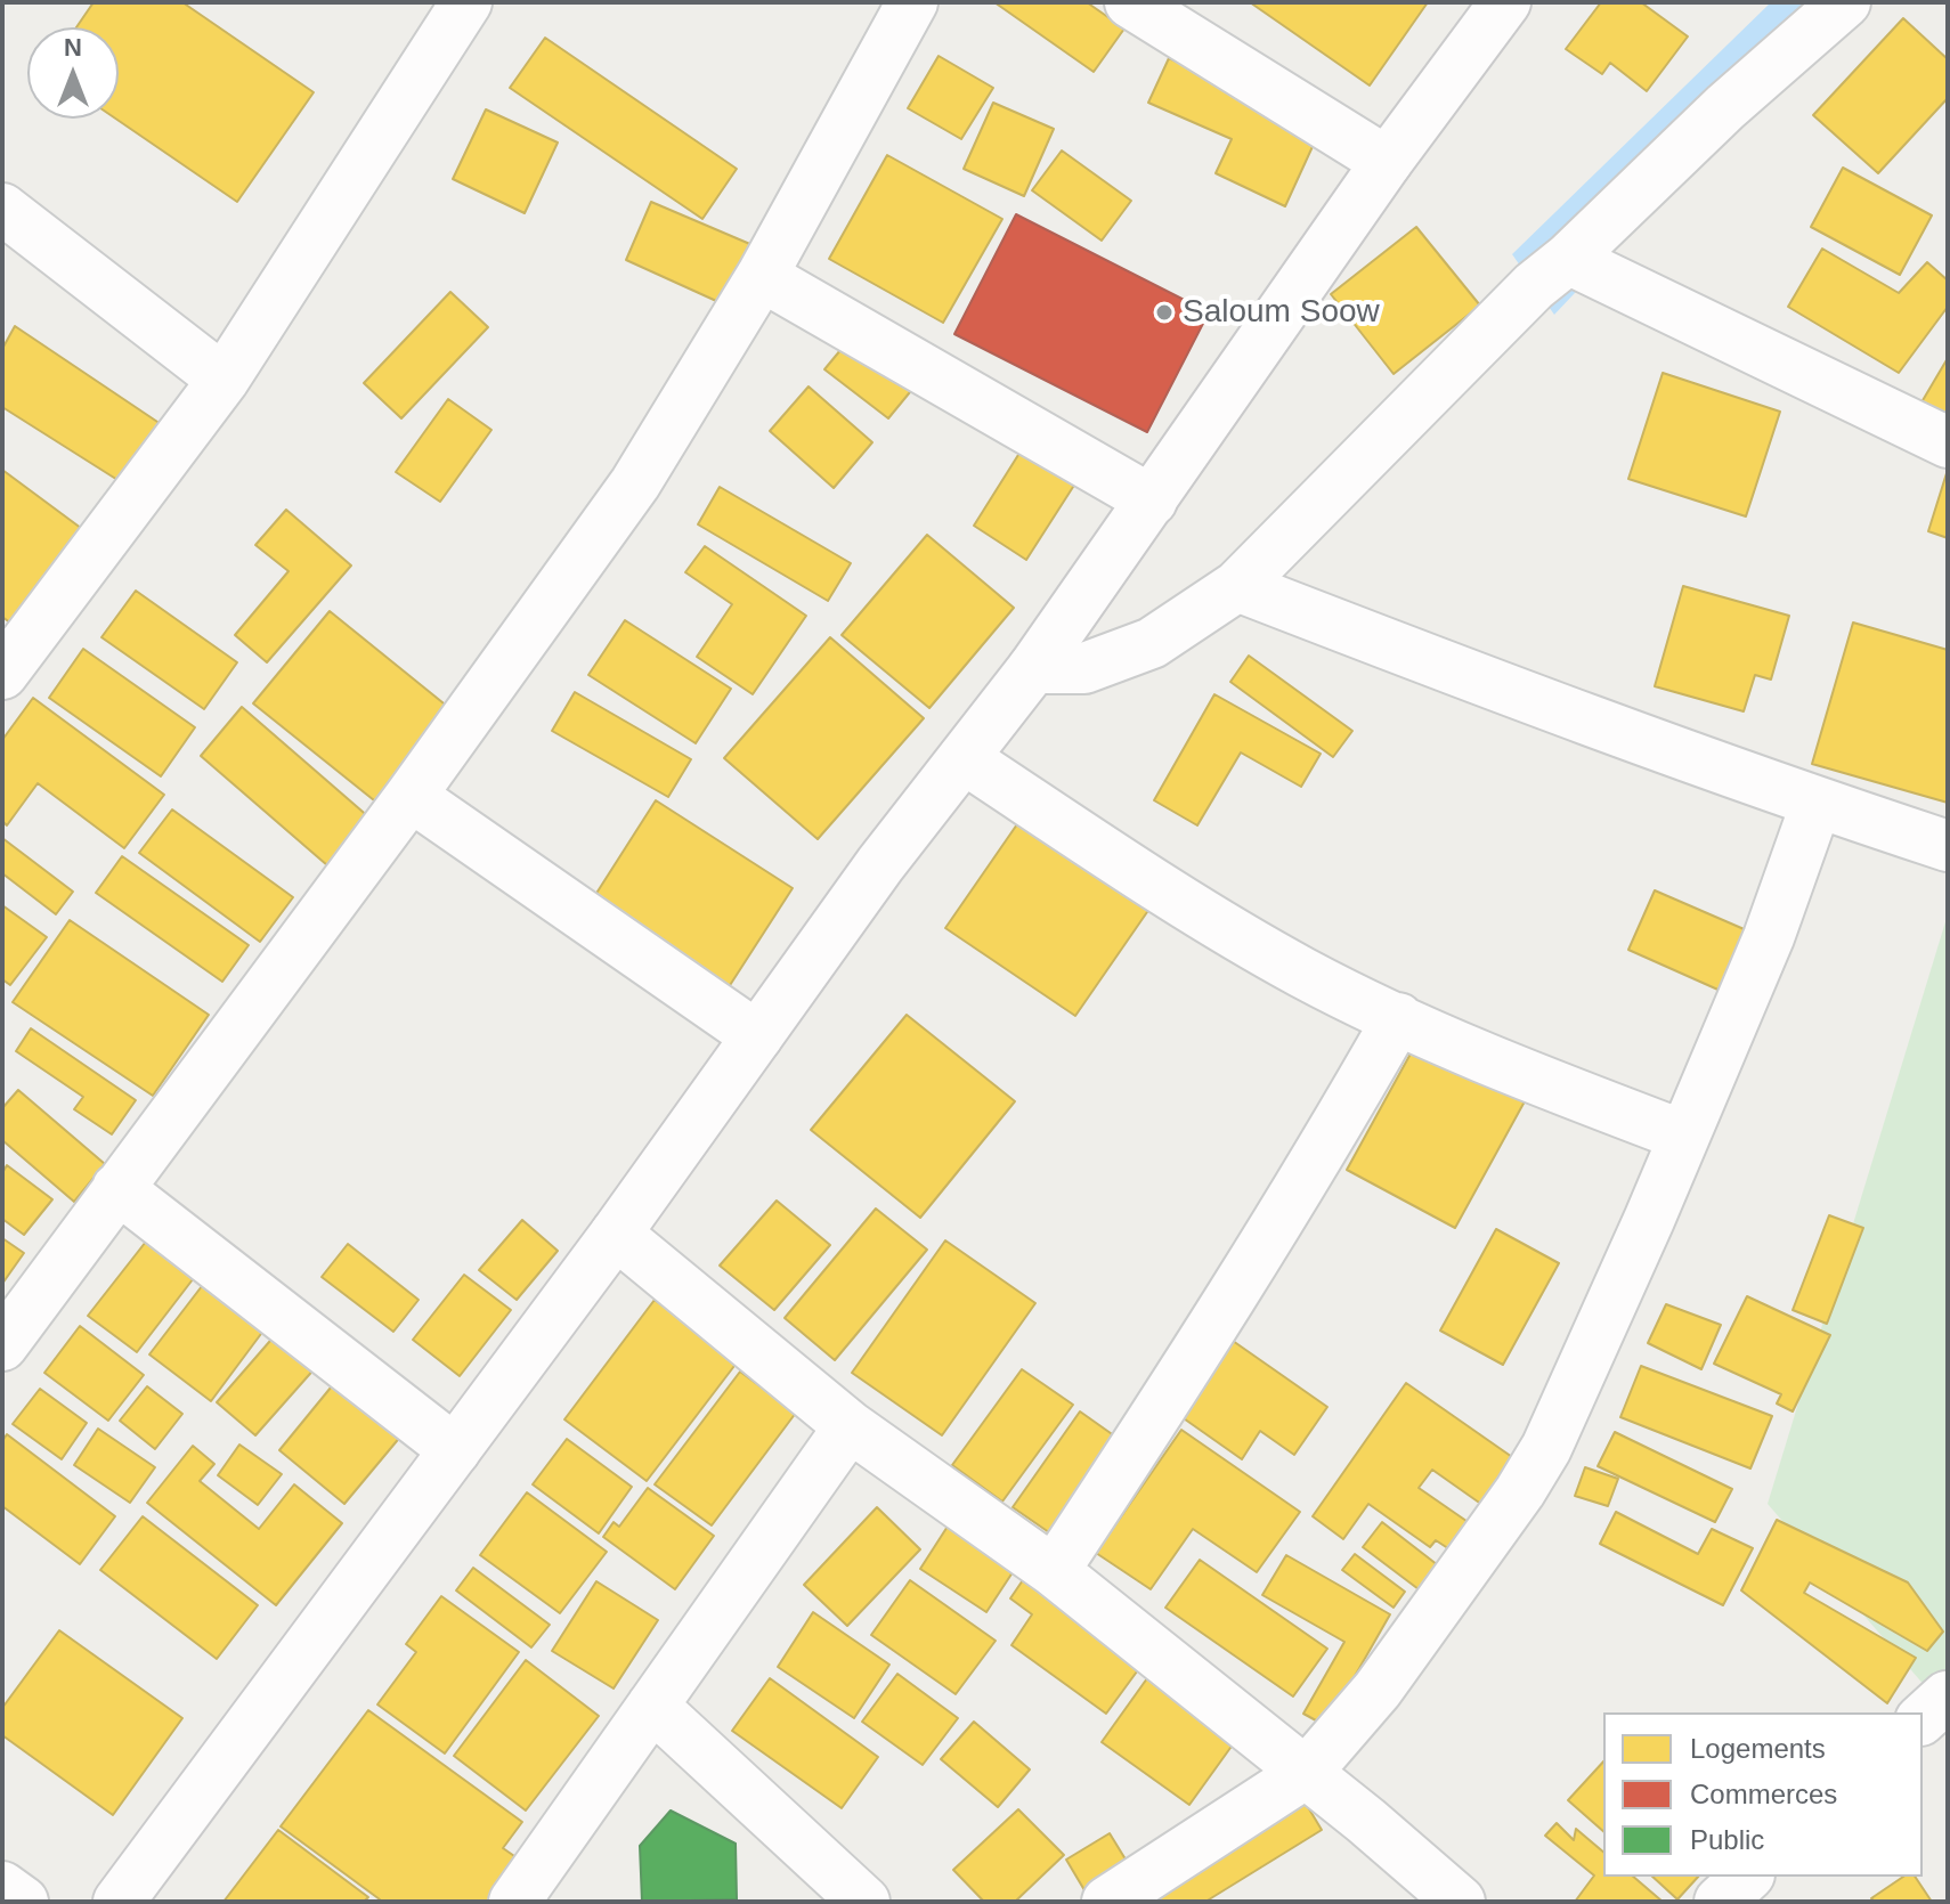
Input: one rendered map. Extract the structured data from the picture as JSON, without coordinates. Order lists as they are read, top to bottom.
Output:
{
  "places": ["Saloum Soow"],
  "legend": ["Logements", "Commerces", "Public"],
  "north": "top"
}
